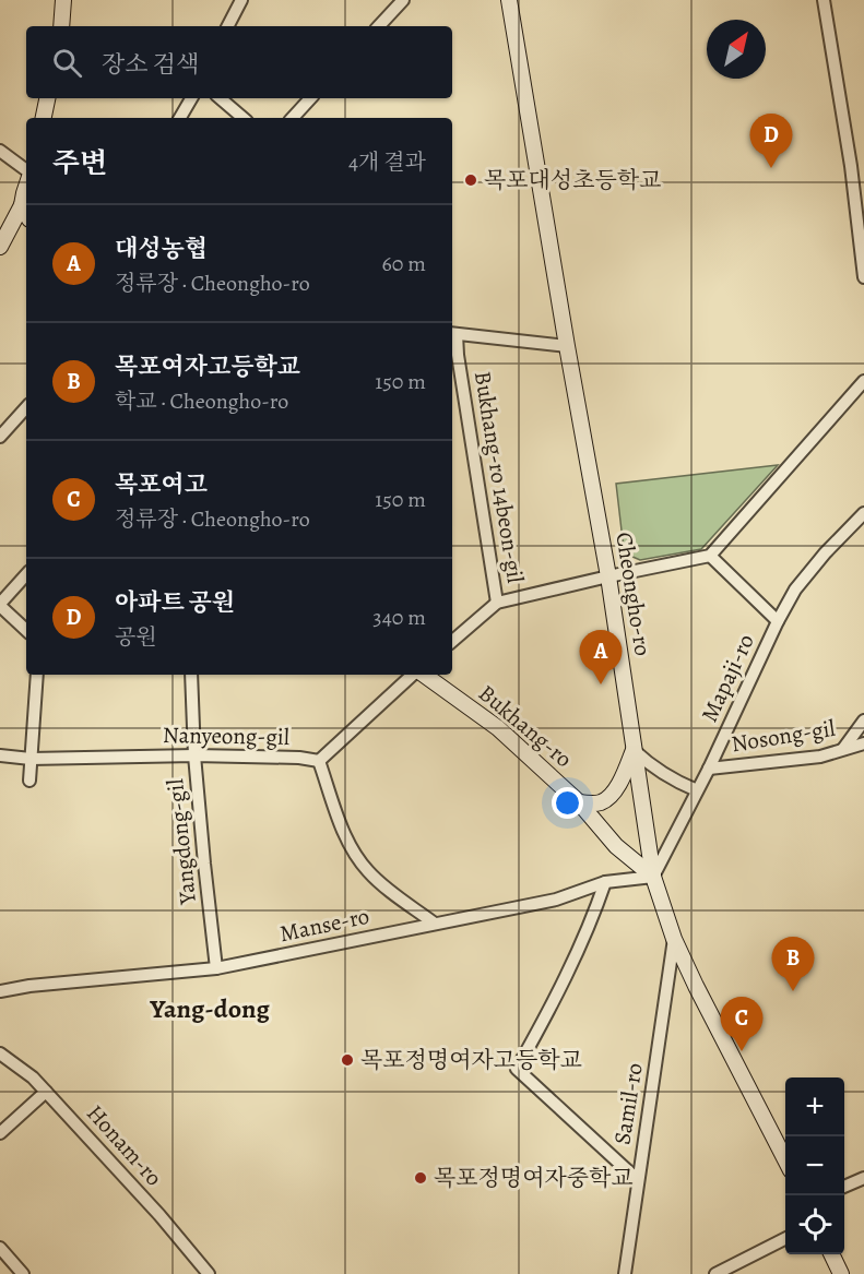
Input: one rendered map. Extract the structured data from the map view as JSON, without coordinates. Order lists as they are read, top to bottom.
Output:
{
  "streets": {
    "street": [
      "Bukhang-ro 14beon-gil",
      "Cheongho-ro",
      "Mapaji-ro",
      "Bukhang-ro",
      "Nanyeong-gil",
      "Nosong-gil",
      "Yangdong-gil",
      "Manse-ro",
      "Samil-ro",
      "Honam-ro"
    ]
  },
  "crossings": [
    ["Cheongho-ro", "Mapaji-ro"],
    ["Cheongho-ro", "Bukhang-ro"],
    ["Cheongho-ro", "Manse-ro"],
    ["Cheongho-ro", "Samil-ro"],
    ["Mapaji-ro", "Bukhang-ro"],
    ["Mapaji-ro", "Nosong-gil"],
    ["Mapaji-ro", "Manse-ro"],
    ["Bukhang-ro", "Manse-ro"],
    ["Nanyeong-gil", "Yangdong-gil"],
    ["Yangdong-gil", "Manse-ro"]
  ],
  "districts": ["Yang-dong"],
  "places": ["목포대성초등학교", "목포정명여자고등학교", "목포정명여자중학교"],
  "north": "top right",
  "page": {
    "search": "장소 검색",
    "pins": [
      "D",
      "A",
      "B",
      "C"
    ],
    "heading": ["주변", "4개 결과"],
    "list": [
      {
        "mark": "A",
        "name": "대성농협",
        "note": "정류장 · Cheongho-ro",
        "value": "60 m"
      },
      {
        "mark": "B",
        "name": "목포여자고등학교",
        "note": "학교 · Cheongho-ro",
        "value": "150 m"
      },
      {
        "mark": "C",
        "name": "목포여고",
        "note": "정류장 · Cheongho-ro",
        "value": "150 m"
      },
      {
        "mark": "D",
        "name": "아파트 공원",
        "note": "공원",
        "value": "340 m"
      }
    ],
    "map_buttons": ["+", "−"]
  }
}
